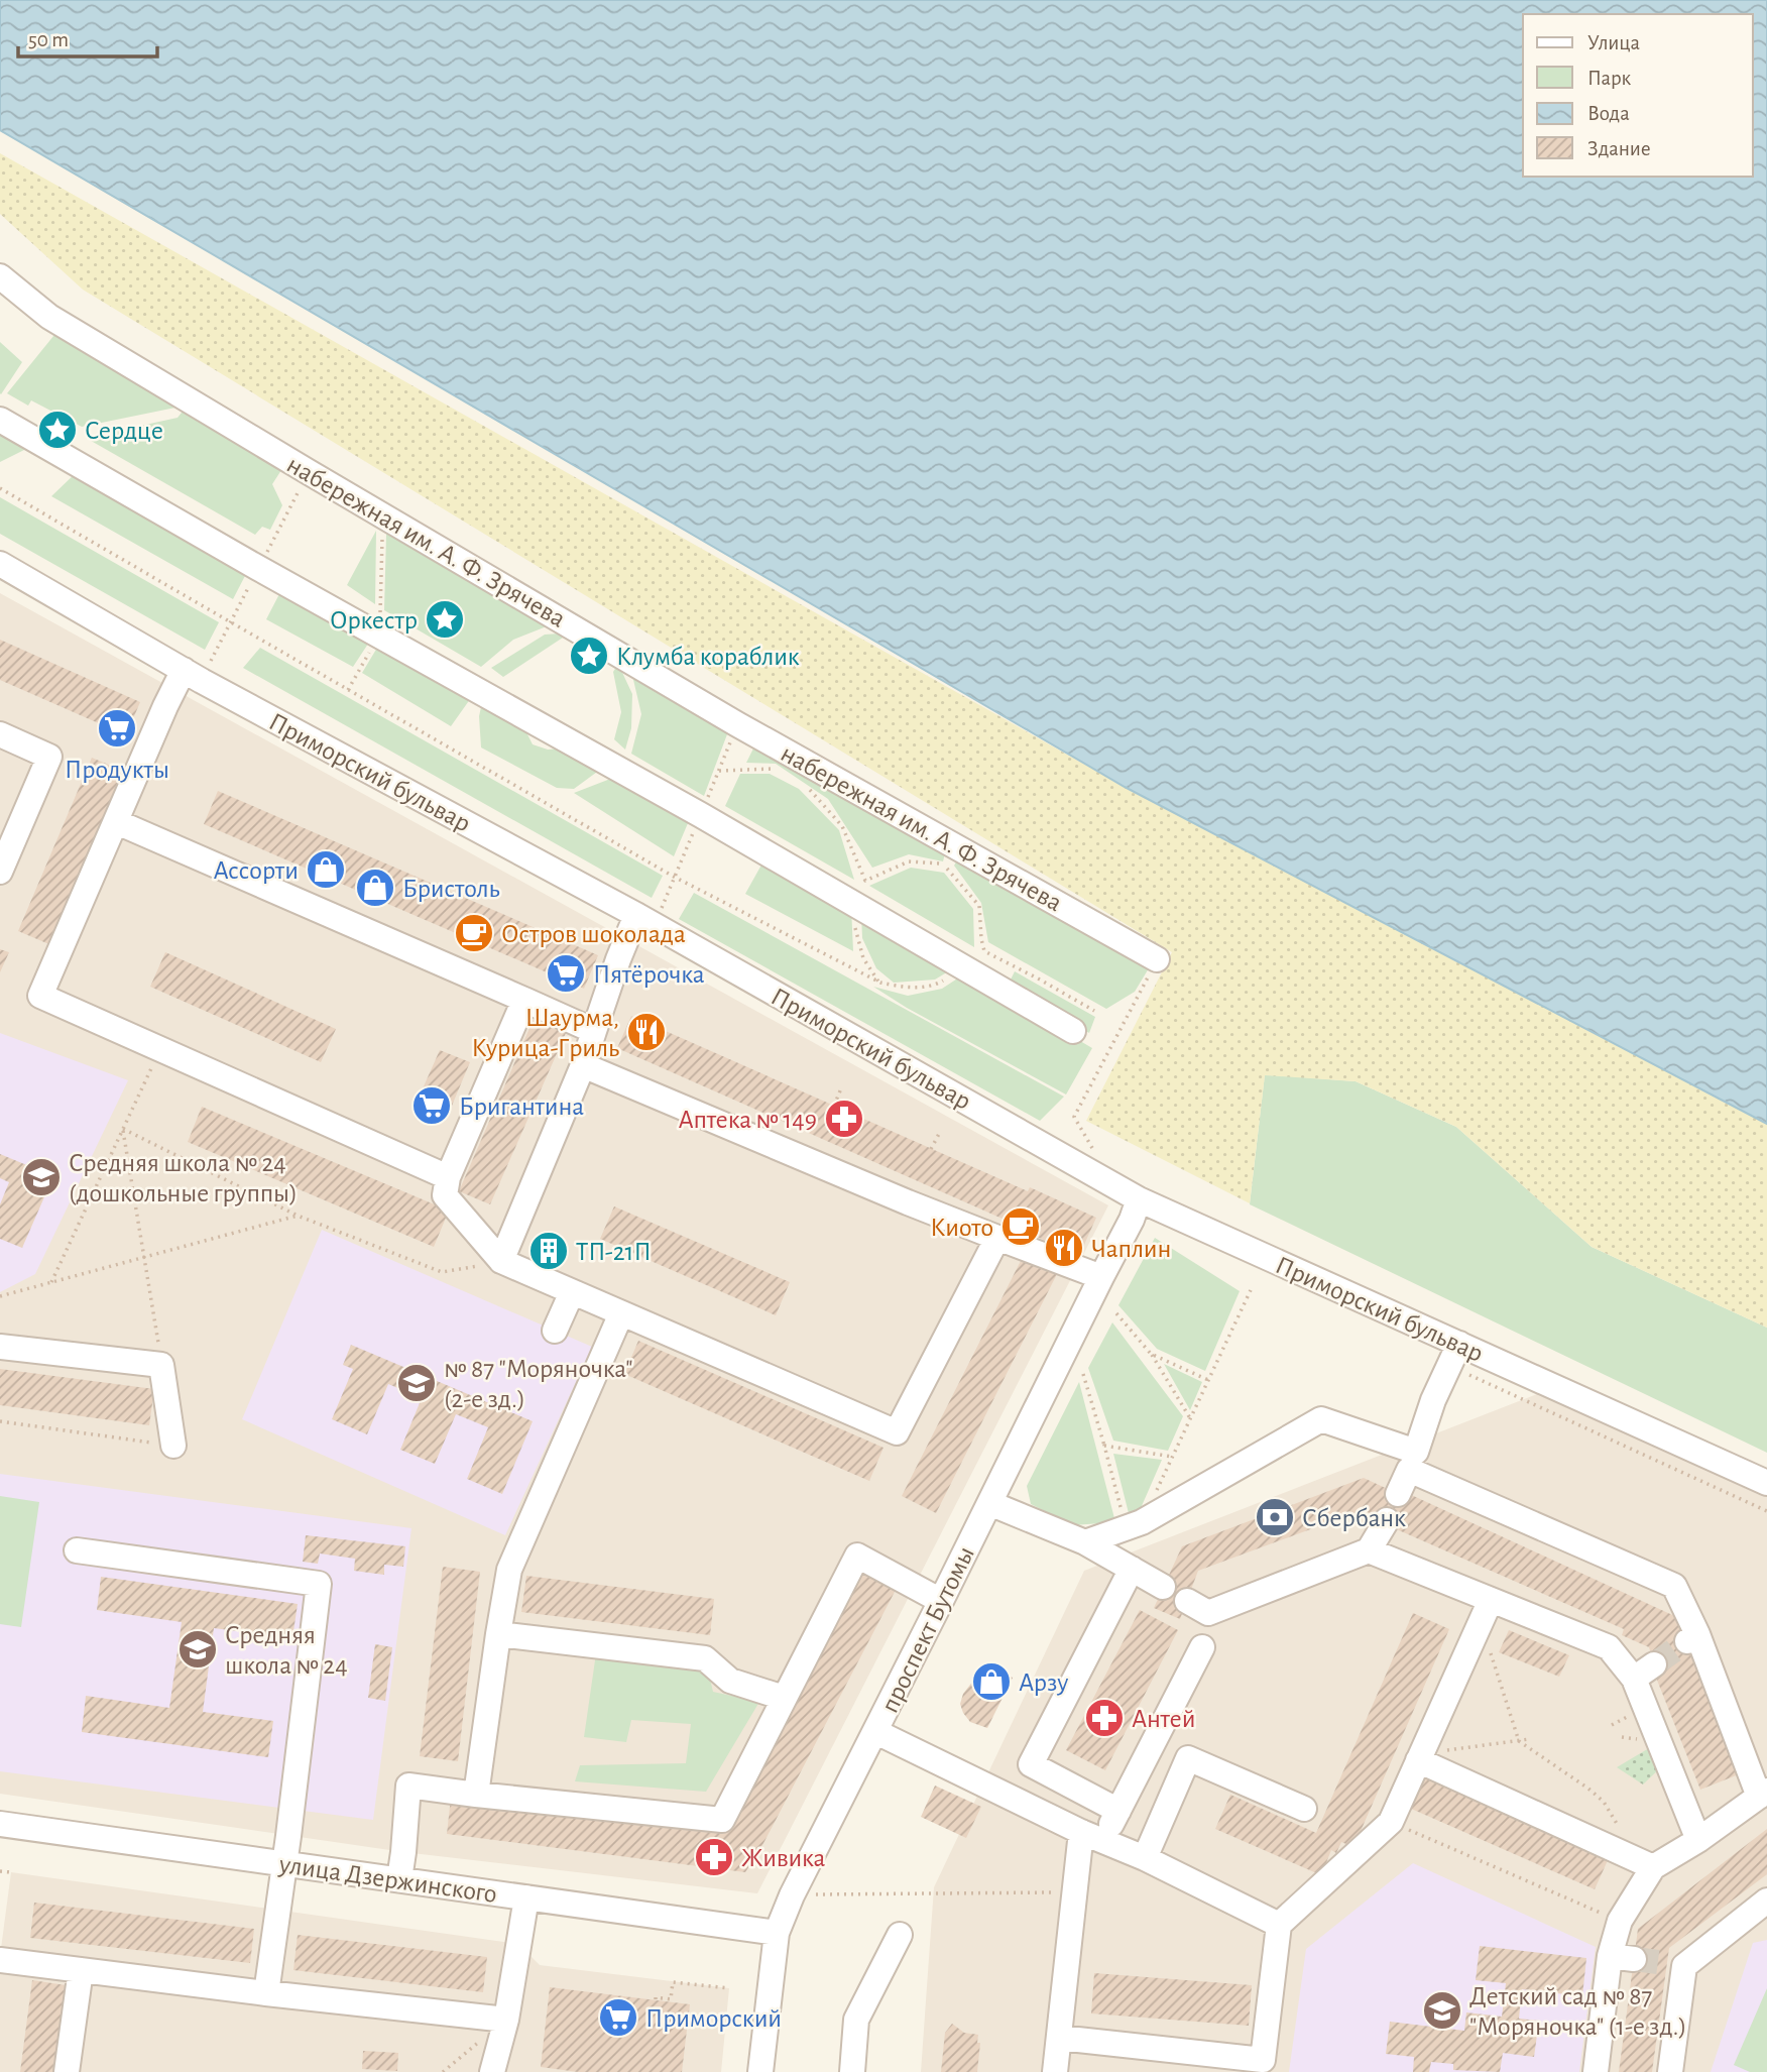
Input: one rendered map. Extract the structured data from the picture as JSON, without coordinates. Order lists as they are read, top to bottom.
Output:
{
  "streets": {
    "street": [
      "набережная им. А. Ф. Зрячева",
      "Приморский бульвар",
      "проспект Бутомы",
      "улица Дзержинского"
    ]
  },
  "crossings": [
    ["Приморский бульвар", "проспект Бутомы"],
    ["проспект Бутомы", "улица Дзержинского"]
  ],
  "places": {
    "place": ["Сердце", "Оркестр", "Клумба кораблик"],
    "supermarket": [
      "Продукты",
      "Пятёрочка",
      "Бригантина",
      "Приморский"
    ],
    "shop": ["Ассорти", "Бристоль", "Арзу"],
    "cafe": ["Остров шоколада", "Киото"],
    "restaurant": ["Шаурма, Курица-Гриль", "Чаплин"],
    "pharmacy": ["Аптека № 149", "Антей", "Живика"],
    "school or university": [
      "Средняя школа № 24 (дошкольные группы)",
      "№ 87 \"Моряночка\" (2-е зд.)",
      "Средняя школа № 24",
      "Детский сад № 87 \"Моряночка\" (1-е зд.)"
    ],
    "building": ["ТП-21П"],
    "bank": ["Сбербанк"]
  },
  "legend": [
    "Улица",
    "Парк",
    "Вода",
    "Здание"
  ],
  "scale_bar": "50 m"
}
